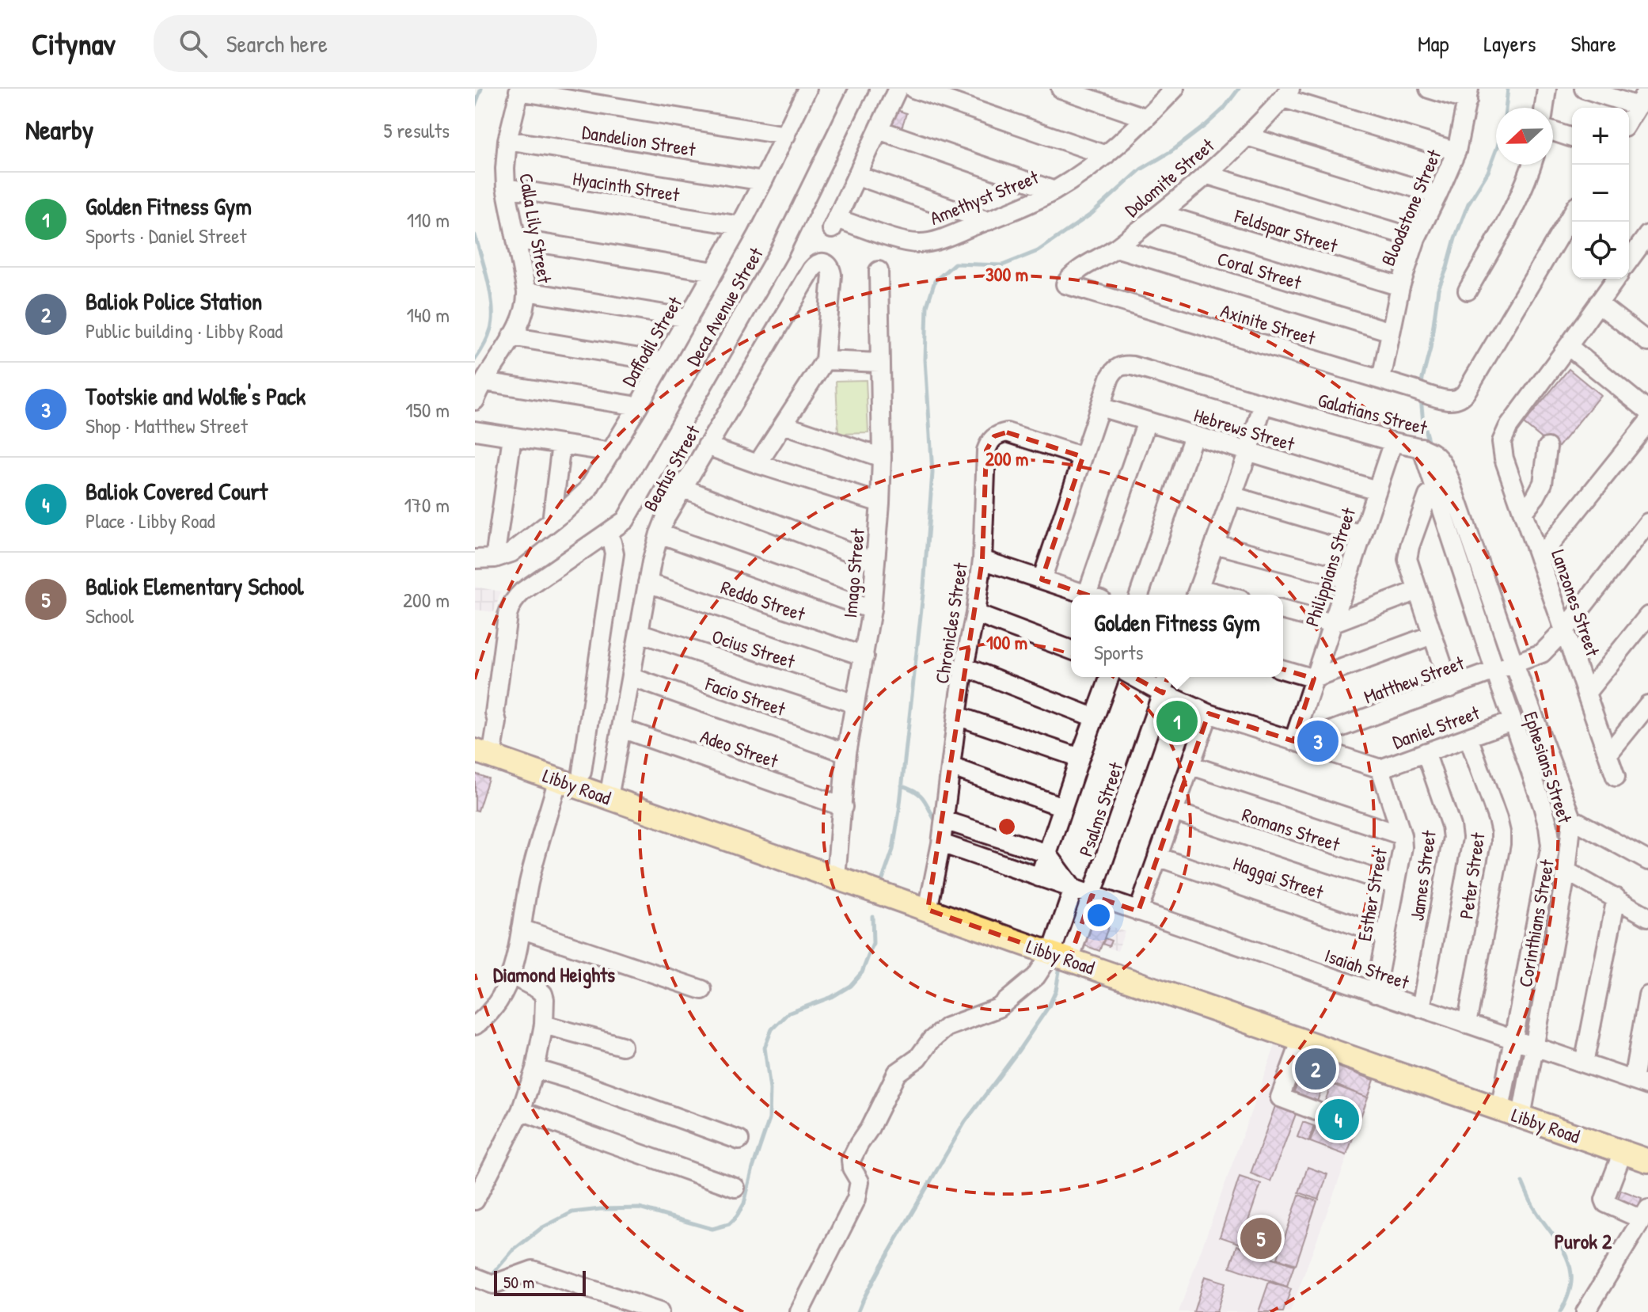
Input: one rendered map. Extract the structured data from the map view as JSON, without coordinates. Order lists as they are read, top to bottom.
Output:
{
  "streets": {
    "main road": ["Libby Road"],
    "street": [
      "Dandelion Street",
      "Dolomite Street",
      "Hyacinth Street",
      "Amethyst Street",
      "Bloodstone Street",
      "Calla Lily Street",
      "Feldspar Street",
      "Coral Street",
      "Deca Avenue Street",
      "Axinite Street",
      "Daffodil Street",
      "Galatians Street",
      "Hebrews Street",
      "Beatus Street",
      "Philippians Street",
      "Imago Street",
      "Reddo Street",
      "Lanzones Street",
      "Chronicles Street",
      "Ocius Street",
      "Matthew Street",
      "Facio Street",
      "Daniel Street",
      "Adeo Street",
      "Ephesians Street",
      "Psalms Street",
      "Romans Street",
      "James Street",
      "Peter Street",
      "Haggai Street",
      "Esther Street",
      "Corinthians Street",
      "Isaiah Street"
    ]
  },
  "crossings": [
    ["Dandelion Street", "Calla Lily Street"],
    ["Dandelion Street", "Daffodil Street"],
    ["Dolomite Street", "Feldspar Street"],
    ["Dolomite Street", "Coral Street"],
    ["Dolomite Street", "Axinite Street"],
    ["Hyacinth Street", "Calla Lily Street"],
    ["Hyacinth Street", "Daffodil Street"],
    ["Bloodstone Street", "Feldspar Street"],
    ["Bloodstone Street", "Coral Street"],
    ["Bloodstone Street", "Axinite Street"],
    ["Deca Avenue Street", "Libby Road"],
    ["Galatians Street", "Hebrews Street"],
    ["Galatians Street", "Philippians Street"],
    ["Galatians Street", "Ephesians Street"],
    ["Hebrews Street", "Philippians Street"],
    ["Beatus Street", "Reddo Street"],
    ["Beatus Street", "Ocius Street"],
    ["Beatus Street", "Facio Street"],
    ["Beatus Street", "Adeo Street"],
    ["Beatus Street", "Libby Road"],
    ["Philippians Street", "Matthew Street"],
    ["Philippians Street", "Daniel Street"],
    ["Imago Street", "Reddo Street"],
    ["Imago Street", "Ocius Street"],
    ["Imago Street", "Facio Street"],
    ["Imago Street", "Adeo Street"],
    ["Imago Street", "Libby Road"],
    ["Lanzones Street", "Matthew Street"],
    ["Chronicles Street", "Libby Road"],
    ["Chronicles Street", "Isaiah Street"],
    ["Matthew Street", "Daniel Street"],
    ["Matthew Street", "Ephesians Street"],
    ["Matthew Street", "Corinthians Street"],
    ["Daniel Street", "Ephesians Street"],
    ["Daniel Street", "Psalms Street"],
    ["Daniel Street", "James Street"],
    ["Daniel Street", "Peter Street"],
    ["Daniel Street", "Esther Street"],
    ["Ephesians Street", "Libby Road"],
    ["Ephesians Street", "Isaiah Street"],
    ["Libby Road", "Psalms Street"],
    ["Psalms Street", "Isaiah Street"],
    ["Romans Street", "Esther Street"],
    ["James Street", "Isaiah Street"],
    ["Peter Street", "Isaiah Street"],
    ["Haggai Street", "Esther Street"],
    ["Esther Street", "Isaiah Street"],
    ["Corinthians Street", "Isaiah Street"]
  ],
  "districts": ["Diamond Heights", "Purok 2"],
  "scale_bar": "50 m",
  "north": "left",
  "page": {
    "header": "Citynav",
    "search": "Search here",
    "nav": ["Map", "Layers", "Share"],
    "heading": ["Nearby", "5 results"],
    "map_buttons": ["+", "−"],
    "list": [
      {
        "mark": "1",
        "name": "Golden Fitness Gym",
        "note": "Sports · Daniel Street",
        "value": "110 m"
      },
      {
        "mark": "2",
        "name": "Baliok Police Station",
        "note": "Public building · Libby Road",
        "value": "140 m"
      },
      {
        "mark": "3",
        "name": "Tootskie and Wolfie's Pack",
        "note": "Shop · Matthew Street",
        "value": "150 m"
      },
      {
        "mark": "4",
        "name": "Baliok Covered Court",
        "note": "Place · Libby Road",
        "value": "170 m"
      },
      {
        "mark": "5",
        "name": "Baliok Elementary School",
        "note": "School",
        "value": "200 m"
      }
    ],
    "popup": ["Golden Fitness Gym", "Sports"],
    "pins": [
      "1",
      "3",
      "2",
      "4",
      "5"
    ],
    "scale": "50 m"
  },
  "rings": ["300 m", "200 m", "100 m"]
}
